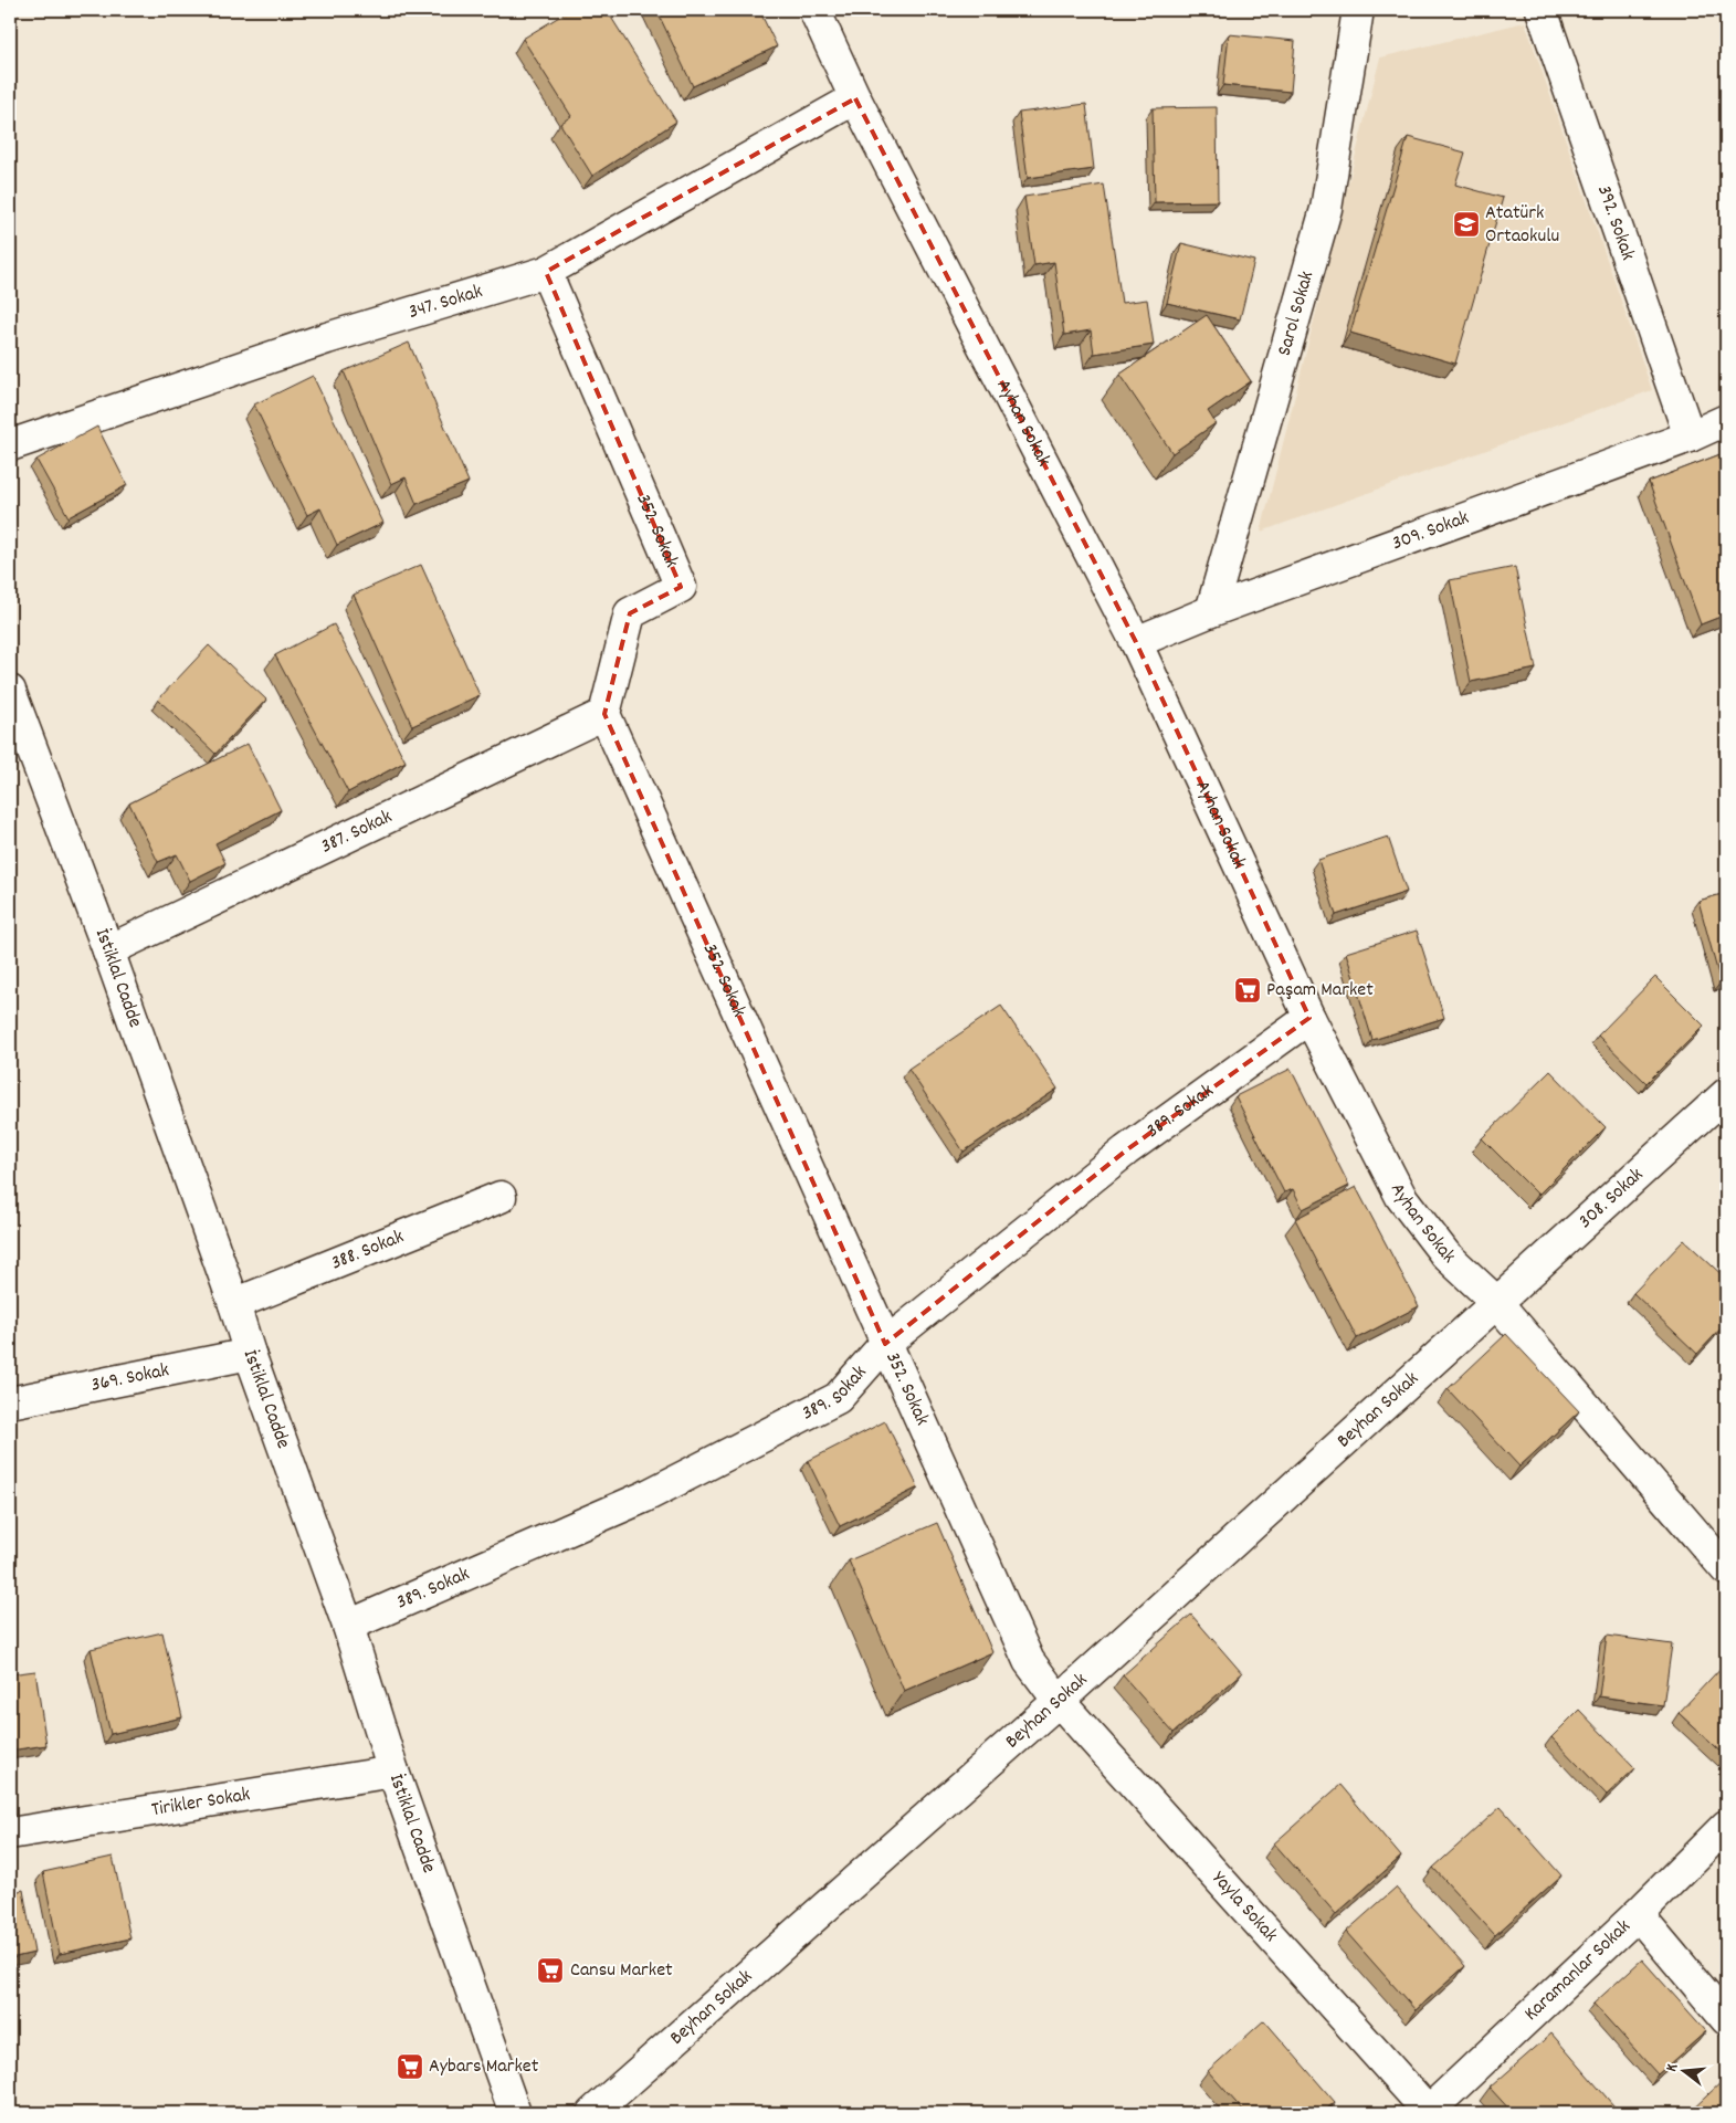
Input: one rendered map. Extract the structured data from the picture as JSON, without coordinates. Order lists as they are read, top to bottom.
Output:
{
  "streets": {
    "street": [
      "392. Sokak",
      "347. Sokak",
      "Sarol Sokak",
      "Ayhan Sokak",
      "352. Sokak",
      "309. Sokak",
      "387. Sokak",
      "İstiklal Cadde",
      "389. Sokak",
      "308. Sokak",
      "388. Sokak",
      "369. Sokak",
      "Beyhan Sokak",
      "Tirikler Sokak",
      "Yayla Sokak",
      "Karamanlar Sokak"
    ]
  },
  "crossings": [
    ["392. Sokak", "309. Sokak"],
    ["347. Sokak", "Ayhan Sokak"],
    ["347. Sokak", "352. Sokak"],
    ["Sarol Sokak", "309. Sokak"],
    ["Ayhan Sokak", "309. Sokak"],
    ["Ayhan Sokak", "389. Sokak"],
    ["Ayhan Sokak", "308. Sokak"],
    ["Ayhan Sokak", "Beyhan Sokak"],
    ["352. Sokak", "387. Sokak"],
    ["352. Sokak", "389. Sokak"],
    ["352. Sokak", "Beyhan Sokak"],
    ["352. Sokak", "Yayla Sokak"],
    ["387. Sokak", "İstiklal Cadde"],
    ["İstiklal Cadde", "389. Sokak"],
    ["İstiklal Cadde", "388. Sokak"],
    ["İstiklal Cadde", "369. Sokak"],
    ["İstiklal Cadde", "Tirikler Sokak"],
    ["308. Sokak", "Beyhan Sokak"],
    ["Beyhan Sokak", "Yayla Sokak"],
    ["Yayla Sokak", "Karamanlar Sokak"]
  ],
  "places": {
    "school or university": ["Atatürk Ortaokulu"],
    "supermarket": ["Paşam Market", "Cansu Market", "Aybars Market"]
  },
  "north": "left"
}
